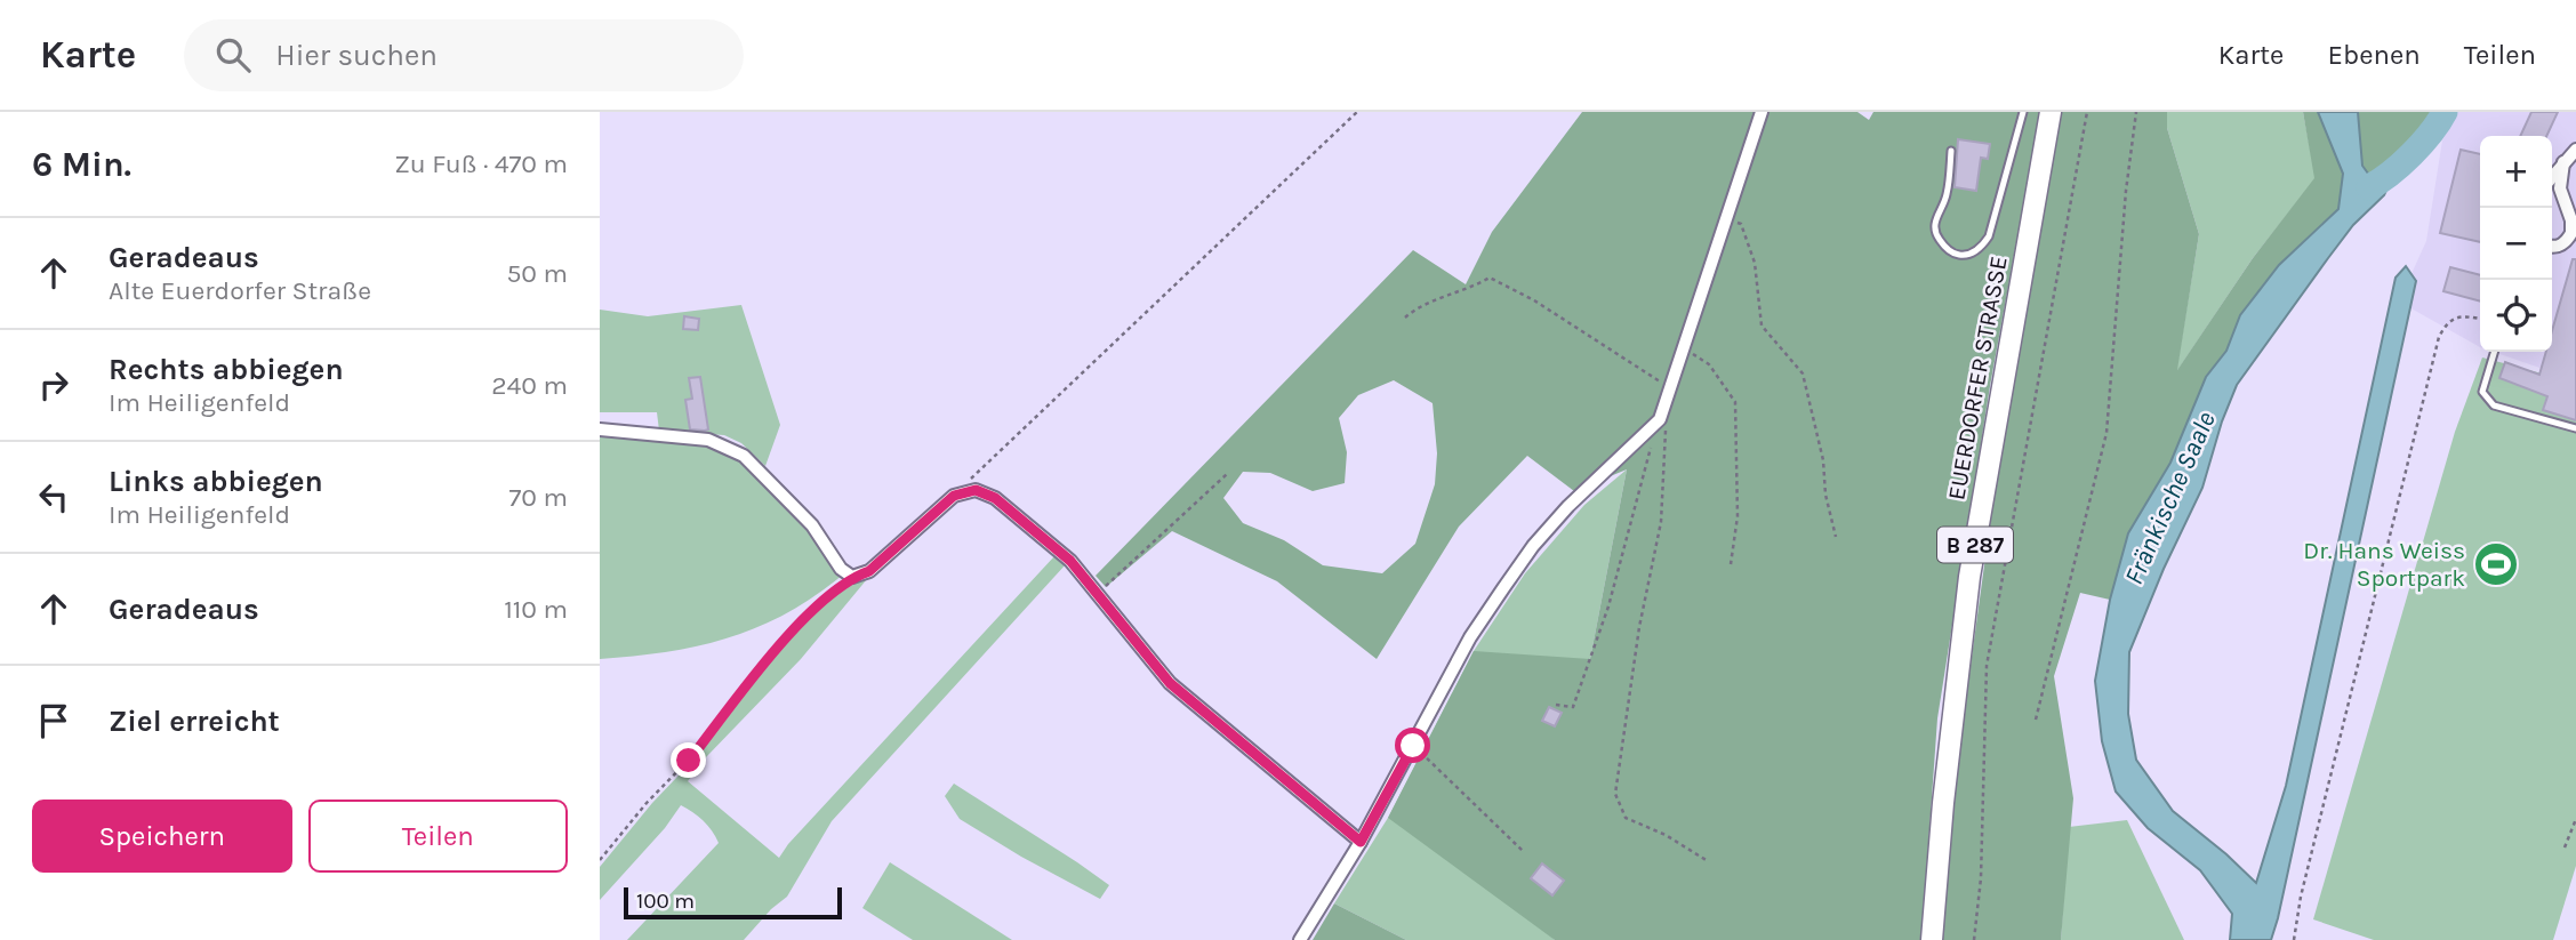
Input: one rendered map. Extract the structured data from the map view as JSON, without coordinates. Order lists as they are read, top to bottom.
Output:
{
  "streets": {
    "main road": ["EUERDORFER STRASSE", "B 287"]
  },
  "water": ["Fränkische Saale"],
  "places": {
    "sports": ["Dr. Hans Weiss Sportpark"]
  },
  "scale_bar": "100 m",
  "page": {
    "header": "Karte",
    "search": "Hier suchen",
    "nav": ["Karte", "Ebenen", "Teilen"],
    "heading": ["6 Min.", "Zu Fuß · 470 m"],
    "map_buttons": ["+", "−"],
    "list": [
      ["Geradeaus", "Alte Euerdorfer Straße", "50 m"],
      ["Rechts abbiegen", "Im Heiligenfeld", "240 m"],
      ["Links abbiegen", "Im Heiligenfeld", "70 m"],
      ["Geradeaus", "110 m"],
      "Ziel erreicht"
    ],
    "buttons": ["Speichern", "Teilen"],
    "scale": "100 m"
  }
}
